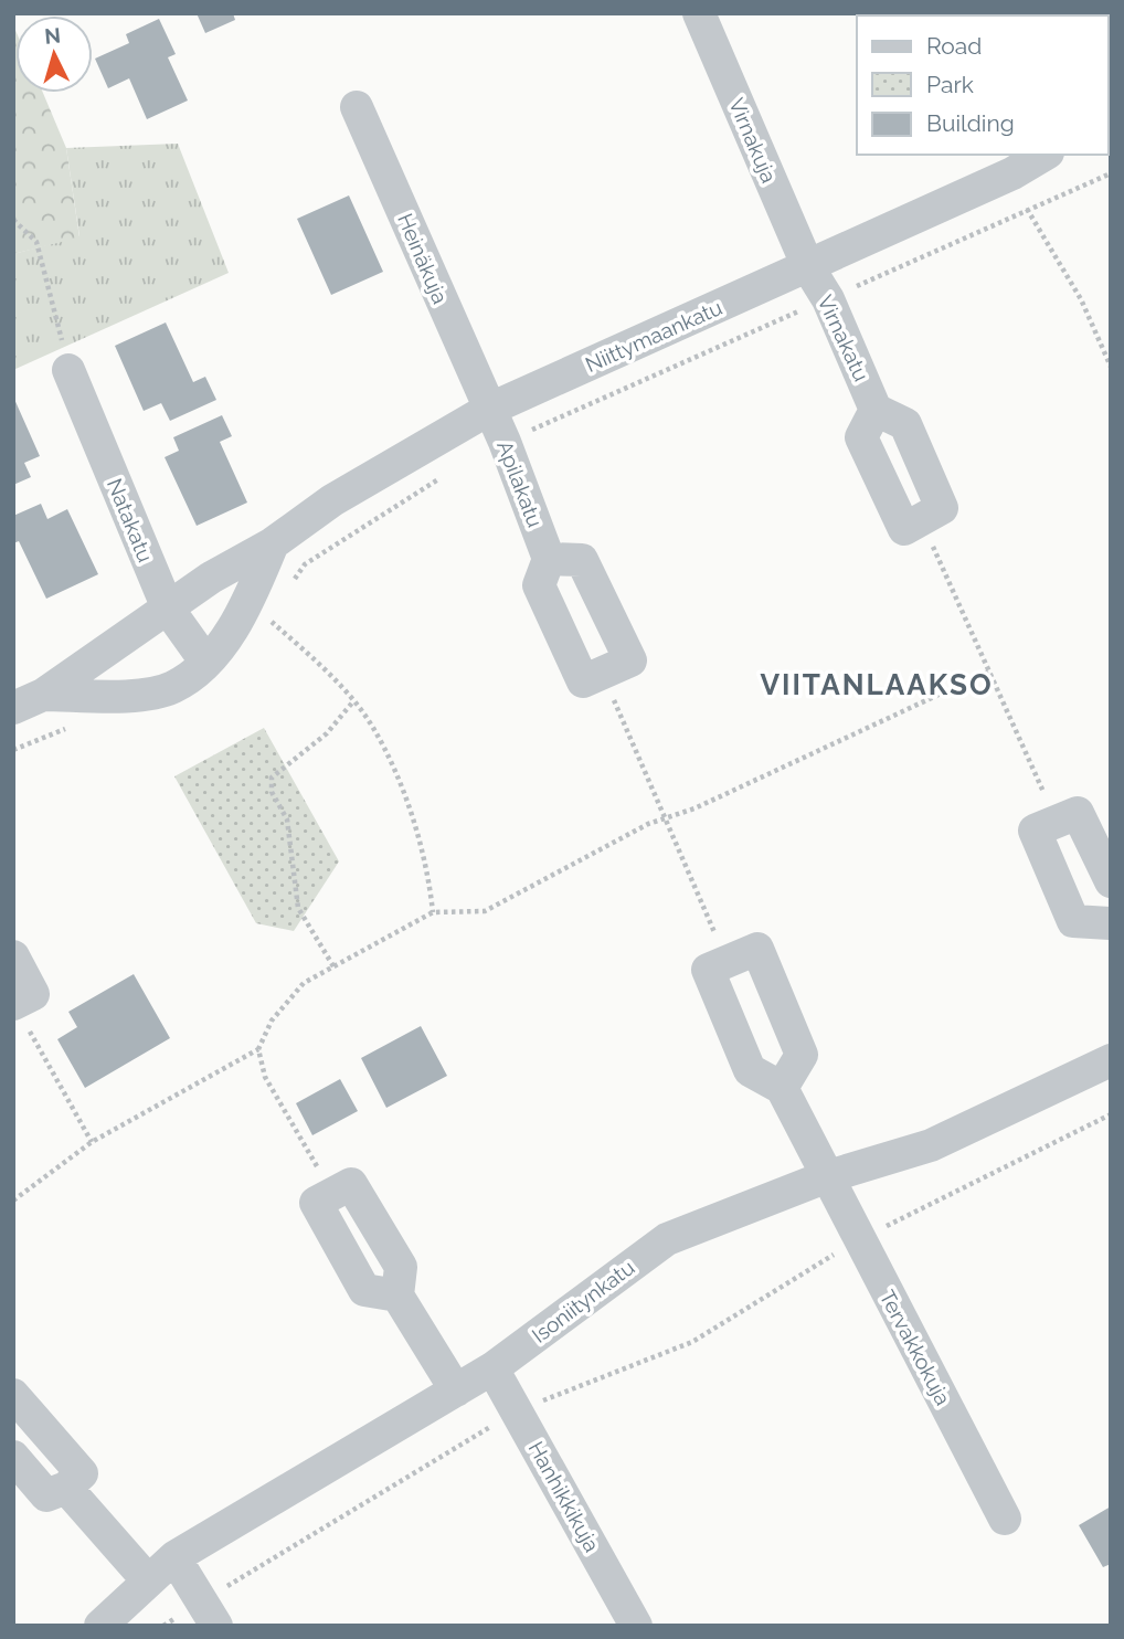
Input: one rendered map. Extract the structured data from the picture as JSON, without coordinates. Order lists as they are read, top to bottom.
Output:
{
  "streets": {
    "street": [
      "Virnakuja",
      "Heinäkuja",
      "Niittymaankatu",
      "Virnakatu",
      "Apilakatu",
      "Natakatu",
      "Isoniitynkatu",
      "Tervakkokuja",
      "Hanhikkikuja"
    ]
  },
  "crossings": [
    ["Virnakuja", "Niittymaankatu"],
    ["Virnakuja", "Virnakatu"],
    ["Heinäkuja", "Niittymaankatu"],
    ["Heinäkuja", "Apilakatu"],
    ["Niittymaankatu", "Virnakatu"],
    ["Niittymaankatu", "Apilakatu"],
    ["Niittymaankatu", "Natakatu"],
    ["Isoniitynkatu", "Tervakkokuja"],
    ["Isoniitynkatu", "Hanhikkikuja"]
  ],
  "districts": ["VIITANLAAKSO"],
  "legend": ["Road", "Park", "Building"],
  "north": "top"
}
